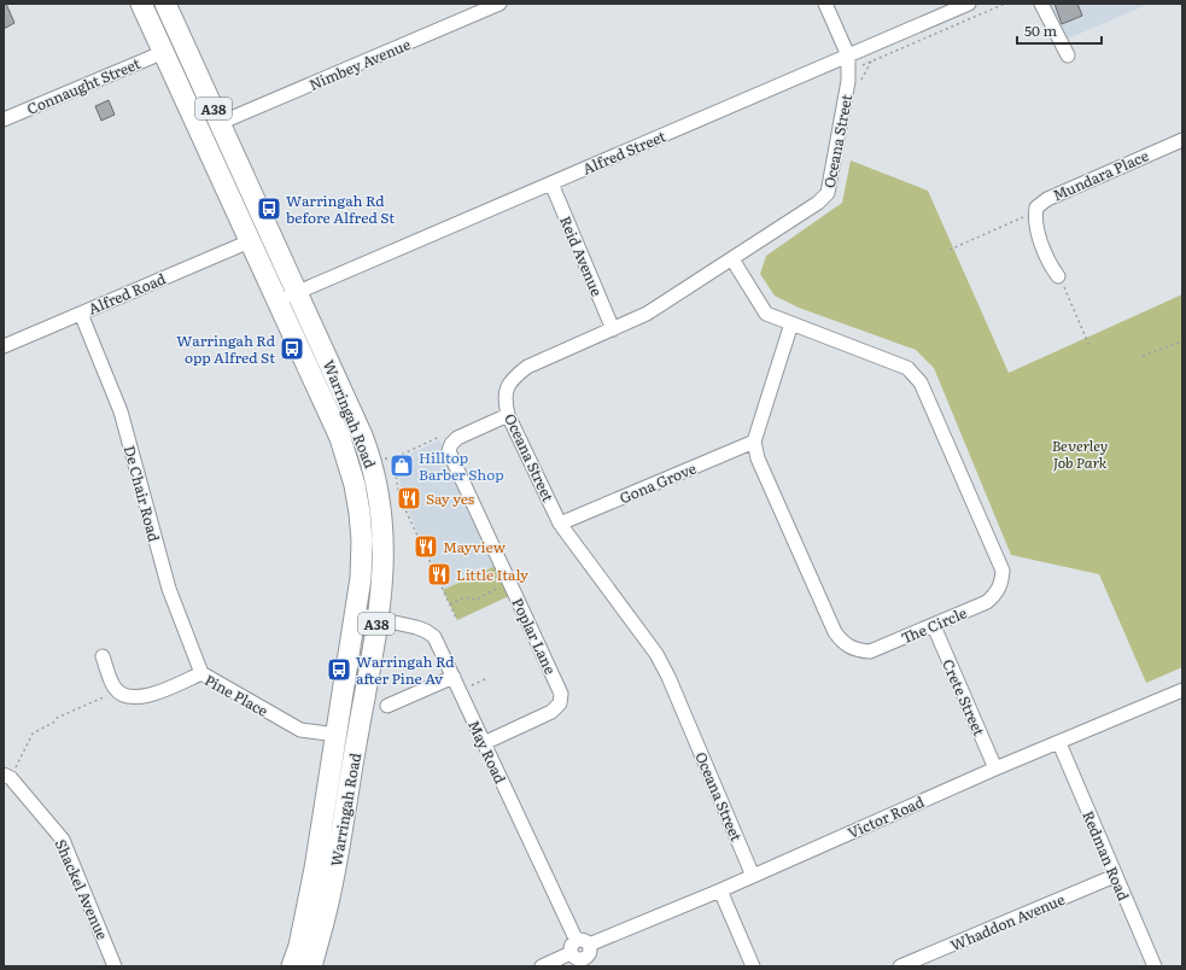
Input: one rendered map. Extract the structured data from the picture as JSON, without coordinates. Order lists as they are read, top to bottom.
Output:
{
  "streets": {
    "highway": ["A38", "Warringah Road"],
    "street": [
      "Nimbey Avenue",
      "Connaught Street",
      "Oceana Street",
      "Alfred Street",
      "Mundara Place",
      "Reid Avenue",
      "Alfred Road",
      "Gona Grove",
      "De Chair Road",
      "The Circle",
      "Poplar Lane",
      "Pine Place",
      "Crete Street",
      "May Road",
      "Victor Road",
      "Redman Road",
      "Shackel Avenue",
      "Whaddon Avenue"
    ]
  },
  "crossings": [
    ["Nimbey Avenue", "Warringah Road"],
    ["Connaught Street", "Warringah Road"],
    ["Oceana Street", "Alfred Street"],
    ["Oceana Street", "Reid Avenue"],
    ["Oceana Street", "Gona Grove"],
    ["Oceana Street", "The Circle"],
    ["Oceana Street", "Victor Road"],
    ["Alfred Street", "Reid Avenue"],
    ["Alfred Street", "Warringah Road"],
    ["Alfred Road", "Warringah Road"],
    ["Alfred Road", "De Chair Road"],
    ["Warringah Road", "Pine Place"],
    ["Warringah Road", "May Road"],
    ["Gona Grove", "The Circle"],
    ["De Chair Road", "Pine Place"],
    ["The Circle", "Crete Street"],
    ["Poplar Lane", "May Road"],
    ["Crete Street", "Victor Road"],
    ["May Road", "Victor Road"],
    ["Victor Road", "Redman Road"],
    ["Redman Road", "Whaddon Avenue"]
  ],
  "parks": ["Beverley Job Park"],
  "places": {
    "bus stop": ["Warringah Rd before Alfred St", "Warringah Rd opp Alfred St", "Warringah Rd after Pine Av"],
    "shop": ["Hilltop Barber Shop"],
    "restaurant": ["Say yes", "Mayview", "Little Italy"]
  },
  "scale_bar": "50 m"
}
